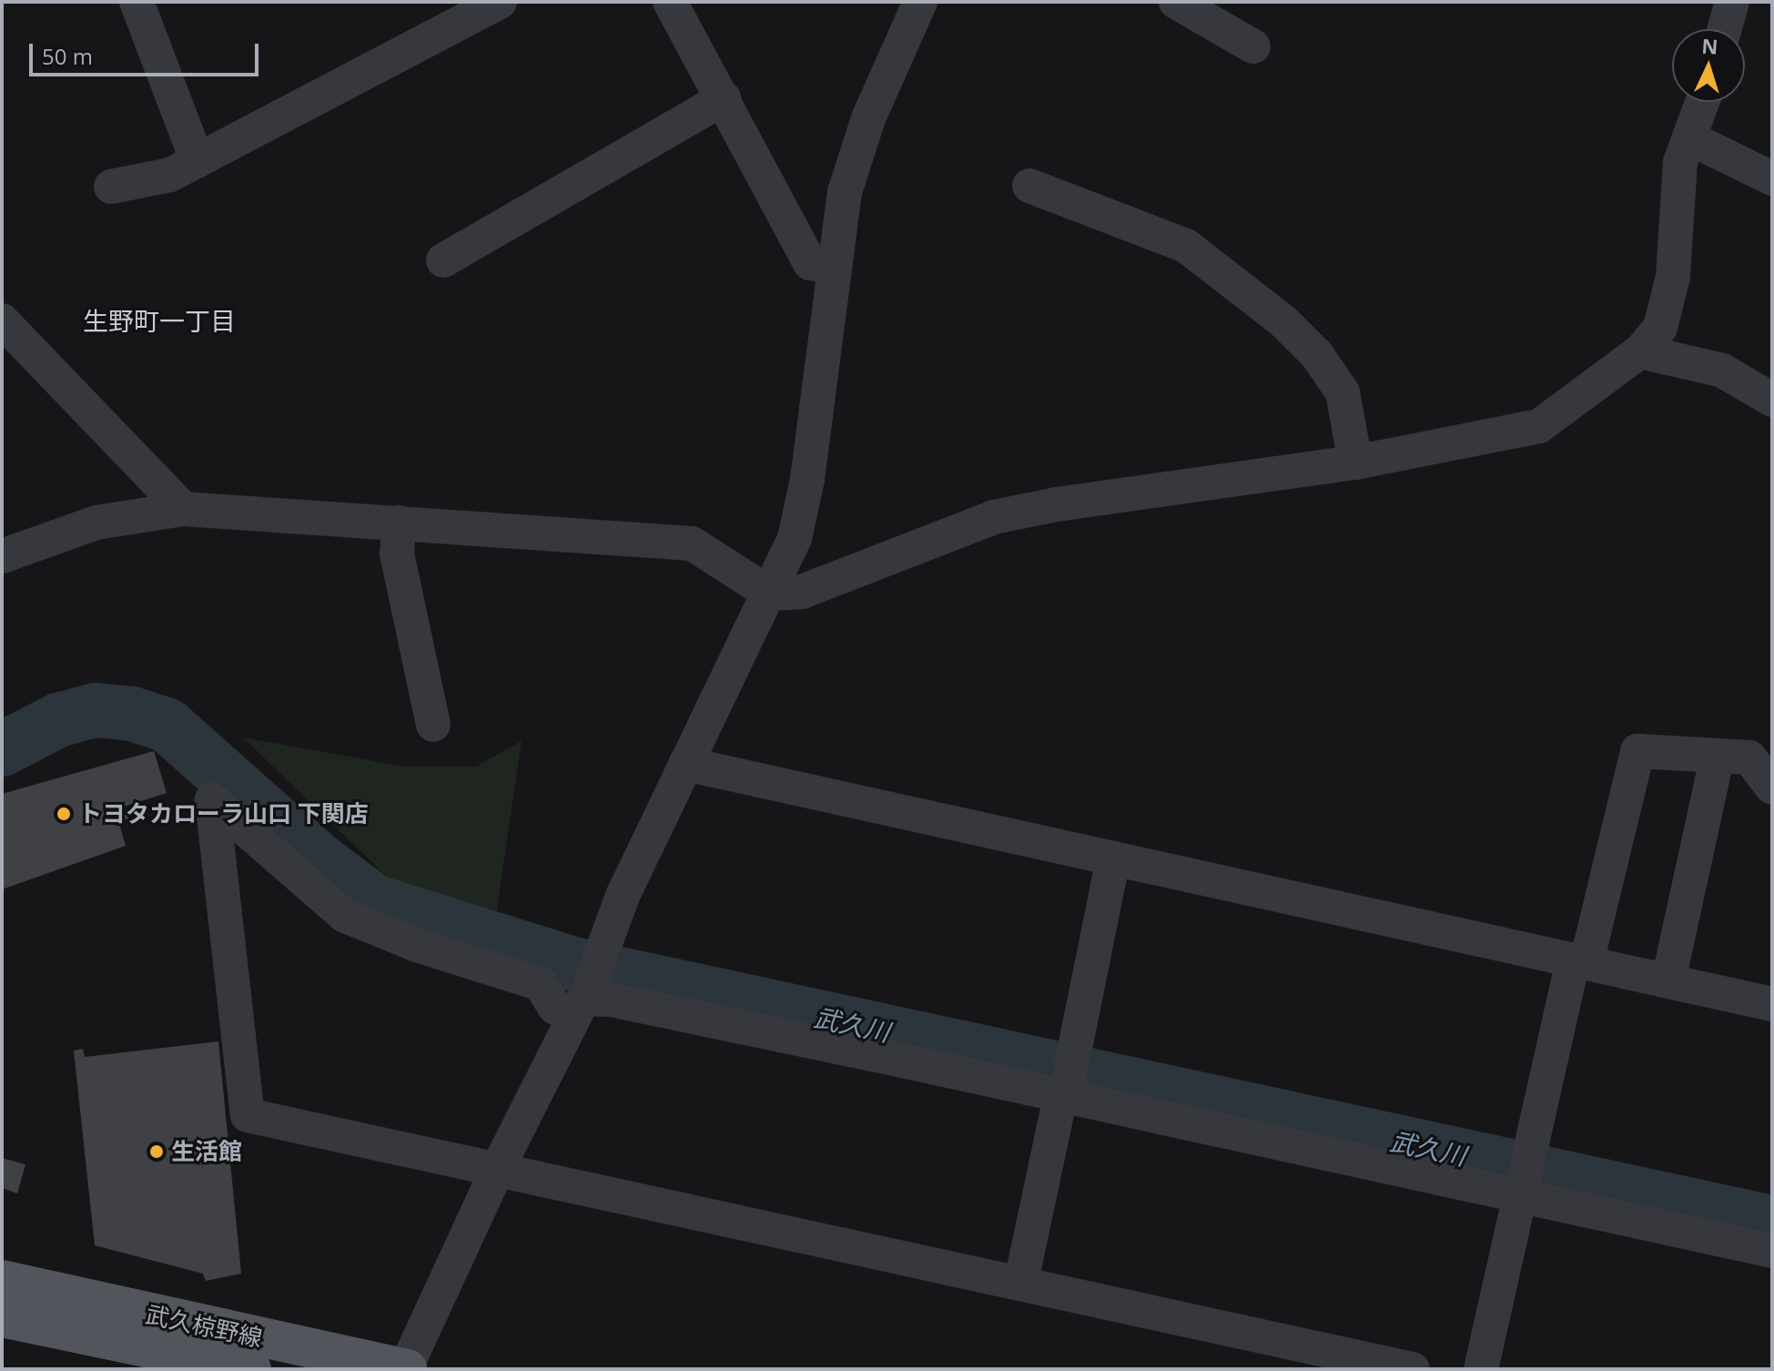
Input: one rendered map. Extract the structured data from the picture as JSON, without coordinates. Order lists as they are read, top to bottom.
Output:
{
  "streets": {
    "main road": ["武久椋野線"]
  },
  "districts": ["生野町一丁目"],
  "water": ["武久川"],
  "places": ["トヨタカローラ山口 下関店", "生活館"],
  "scale_bar": "50 m",
  "north": "top"
}
